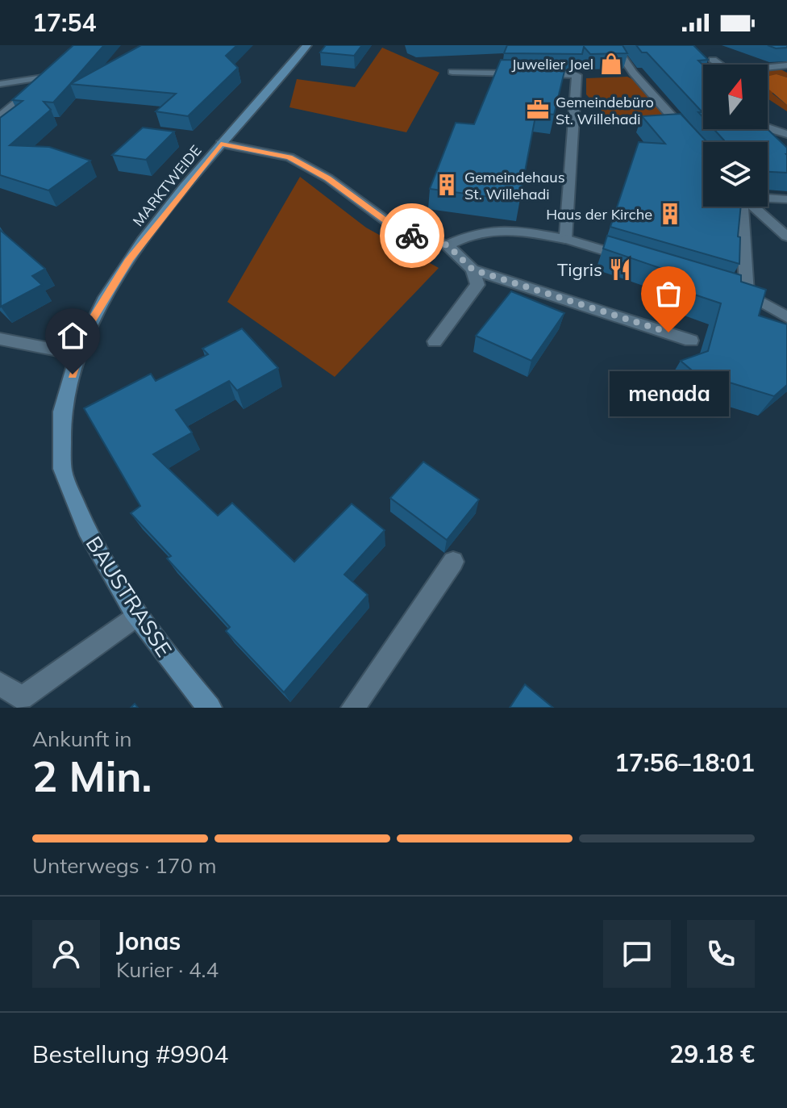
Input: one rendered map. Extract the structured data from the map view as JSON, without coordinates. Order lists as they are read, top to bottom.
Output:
{
  "streets": {
    "street": ["MARKTWEIDE", "BAUSTRASSE"]
  },
  "crossings": [
    ["MARKTWEIDE", "BAUSTRASSE"]
  ],
  "places": {
    "shop": ["Juwelier Joel"],
    "office": ["Gemeindebüro St. Willehadi"],
    "building": ["Gemeindehaus St. Willehadi", "Haus der Kirche"],
    "restaurant": ["Tigris"],
    "other": ["menada"]
  },
  "north": "top",
  "page": {
    "status": "17:54",
    "bubble": "menada",
    "heading": ["2 Min.", "Ankunft in", "17:56–18:01"],
    "panel": [
      "Jonas",
      "Kurier · 4.4",
      "Bestellung #9904",
      "29.18 €"
    ],
    "bar": "Unterwegs · 170 m"
  }
}
